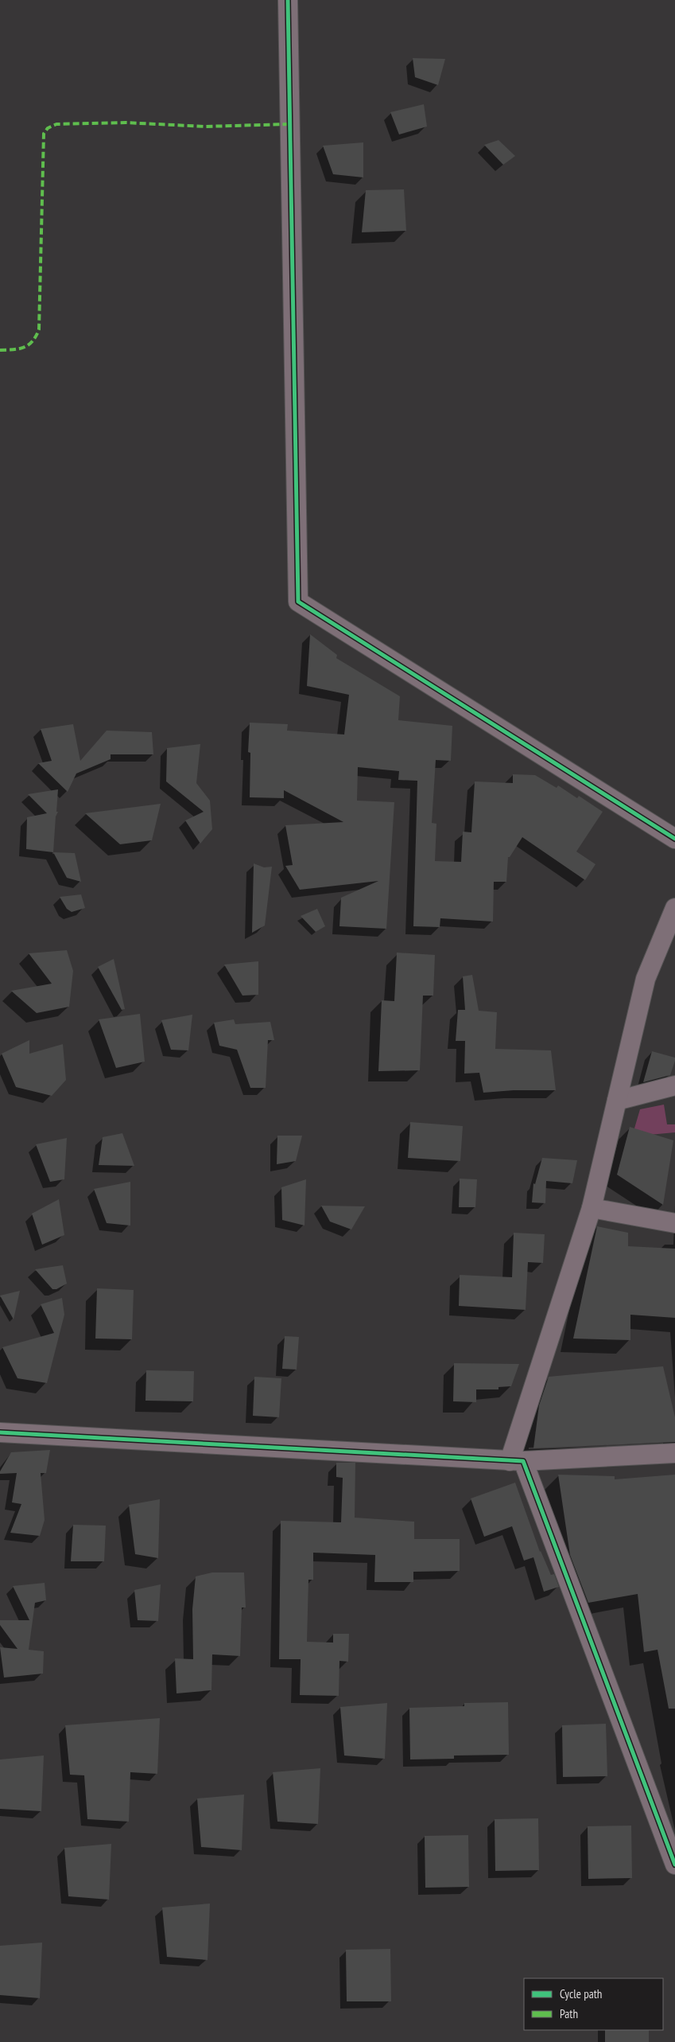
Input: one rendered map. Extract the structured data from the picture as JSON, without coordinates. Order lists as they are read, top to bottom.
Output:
{
  "legend": ["Cycle path", "Path"]
}
